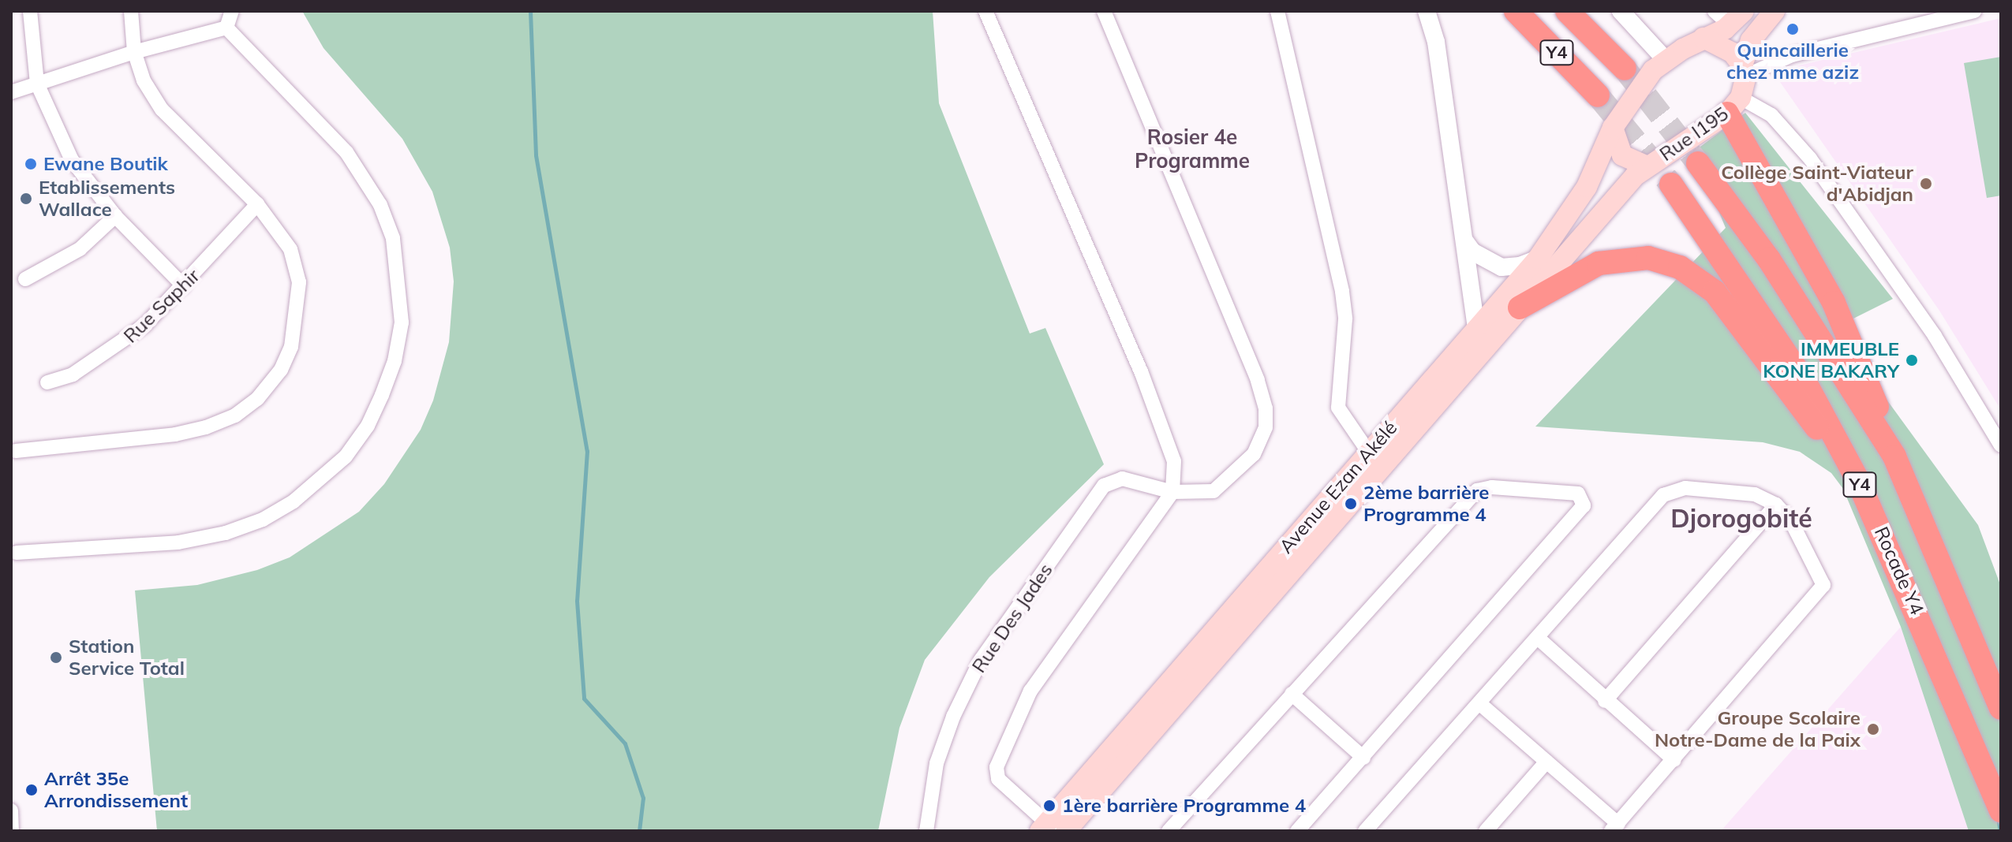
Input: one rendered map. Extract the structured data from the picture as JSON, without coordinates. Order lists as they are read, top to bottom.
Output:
{
  "streets": {
    "highway": ["Y4", "Rocade Y4"],
    "main road": ["Rue I195", "Avenue Ezan Akélé"],
    "street": ["Rue Saphir", "Rue Des Jades"]
  },
  "crossings": [
    ["Rue I195", "Avenue Ezan Akélé"]
  ],
  "districts": ["Rosier 4e Programme", "Djorogobité"],
  "places": [
    "Quincaillerie chez mme aziz",
    "Ewane Boutik",
    "Collège Saint-Viateur d'Abidjan",
    "Etablissements Wallace",
    "IMMEUBLE KONE BAKARY",
    "2ème barrière Programme 4",
    "Station Service Total",
    "Groupe Scolaire Notre-Dame de la Paix",
    "Arrêt 35e Arrondissement",
    "1ère barrière Programme 4"
  ]
}
